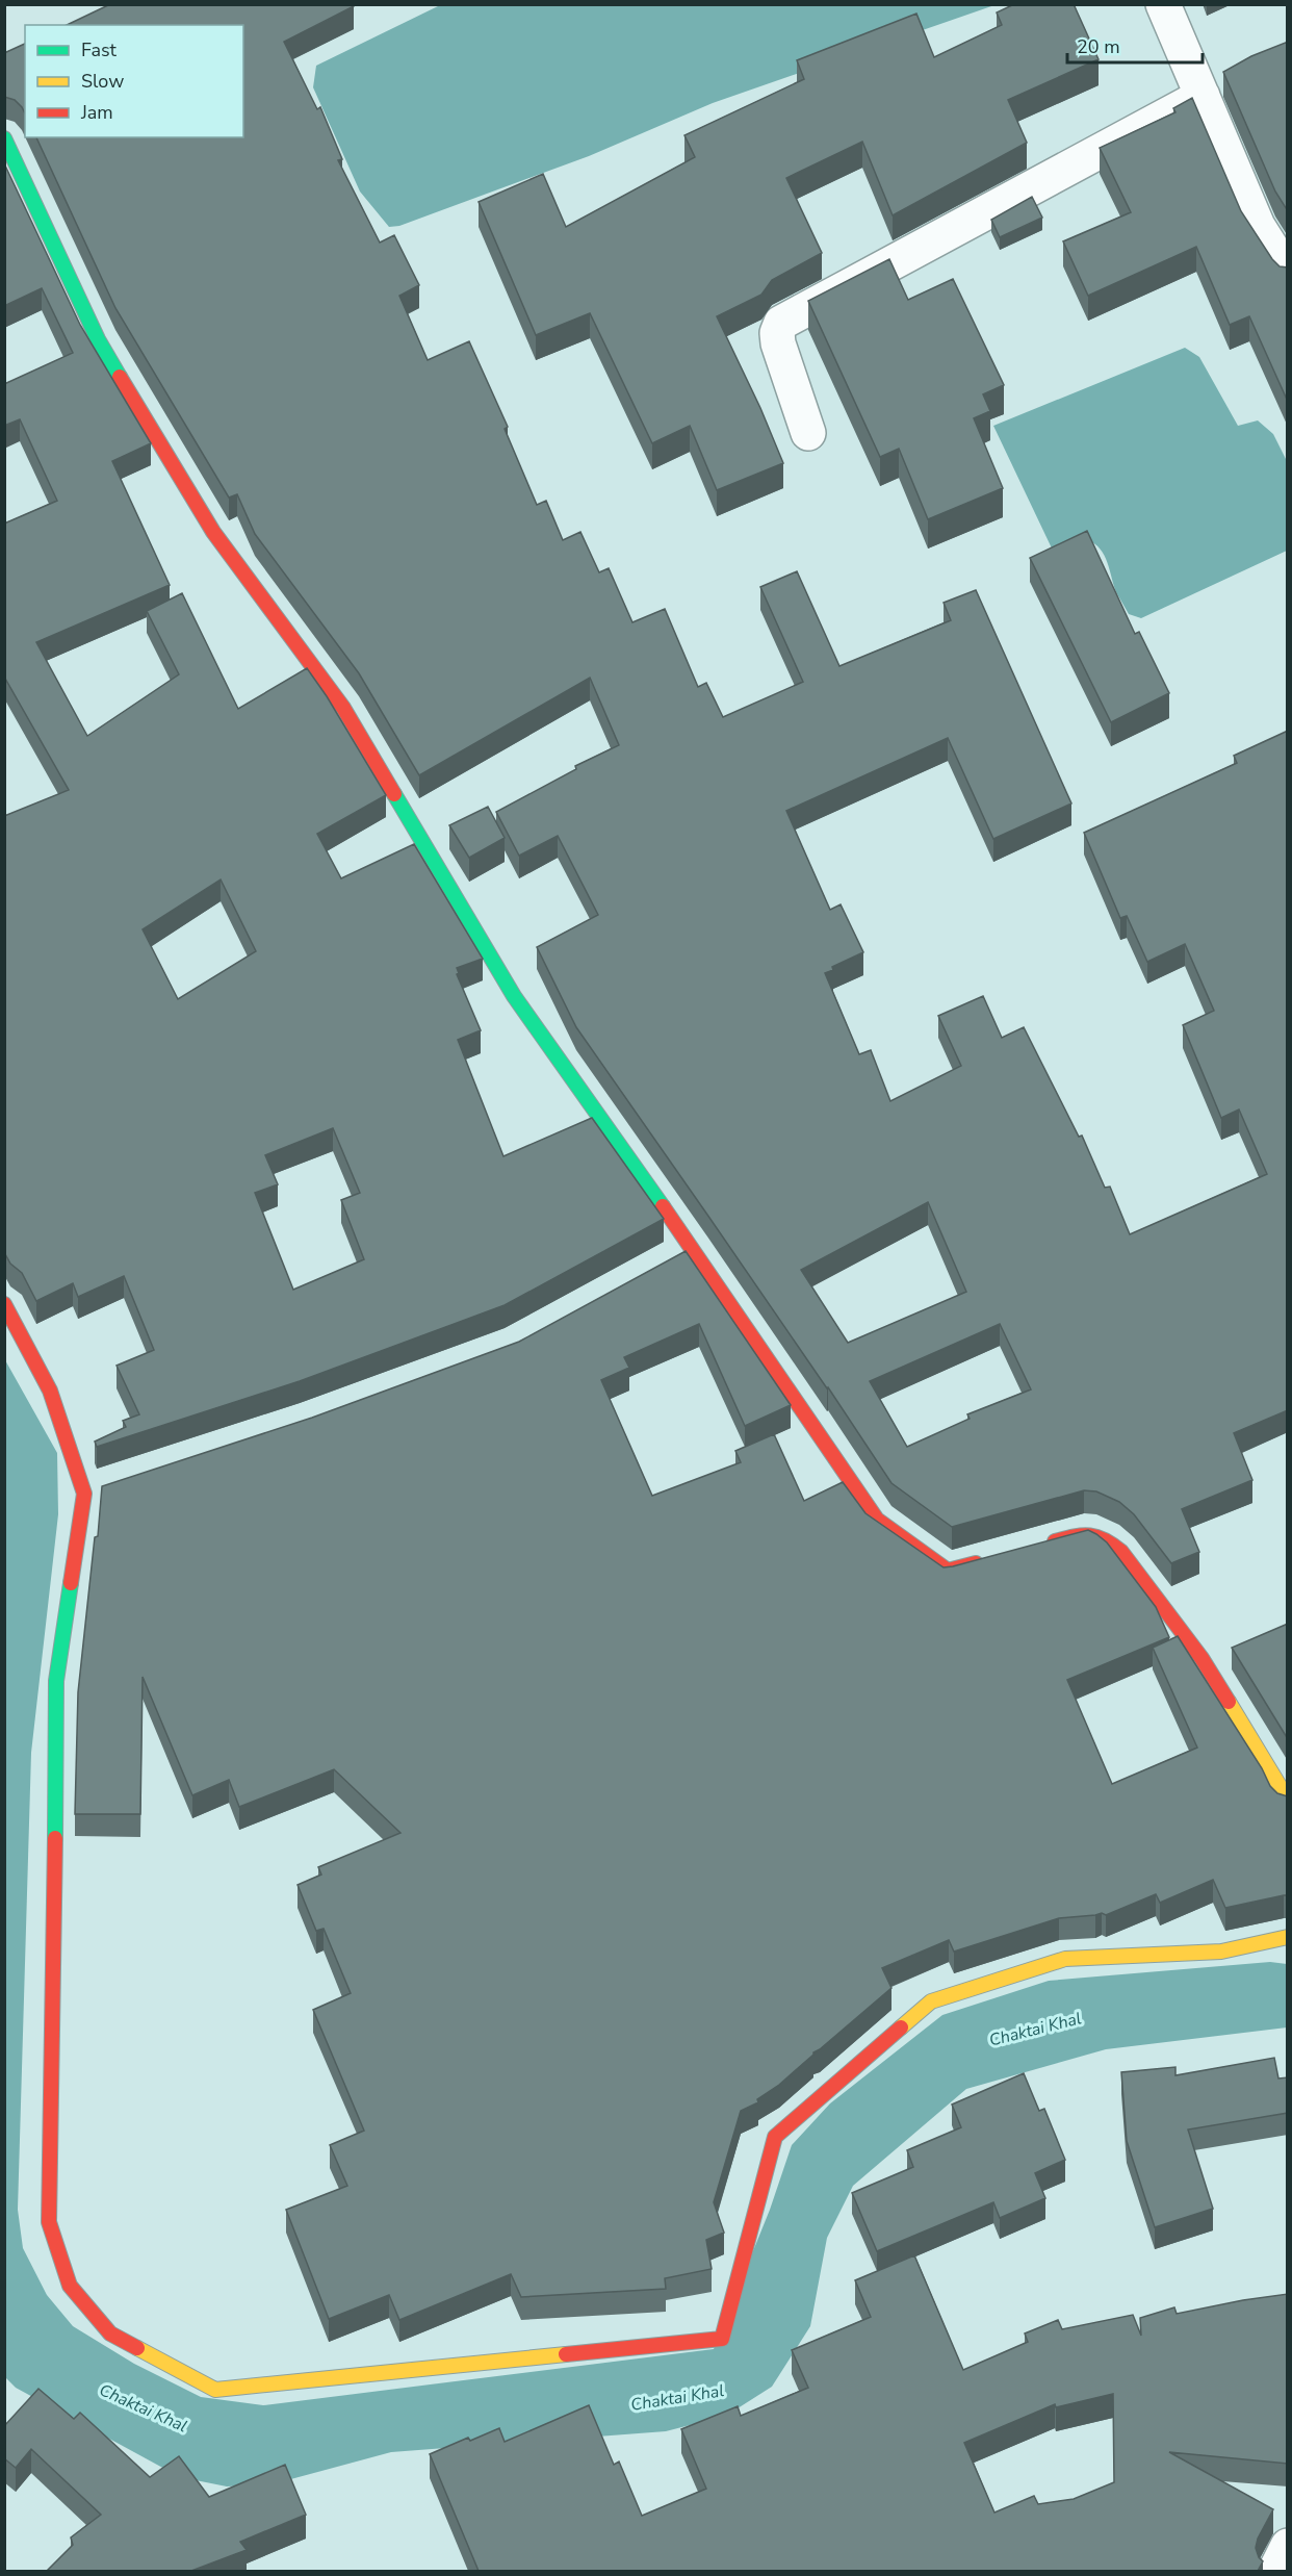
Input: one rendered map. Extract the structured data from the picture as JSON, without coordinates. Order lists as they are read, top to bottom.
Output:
{
  "water": ["Chaktai Khal"],
  "legend": ["Fast", "Slow", "Jam"],
  "scale_bar": "20 m"
}
